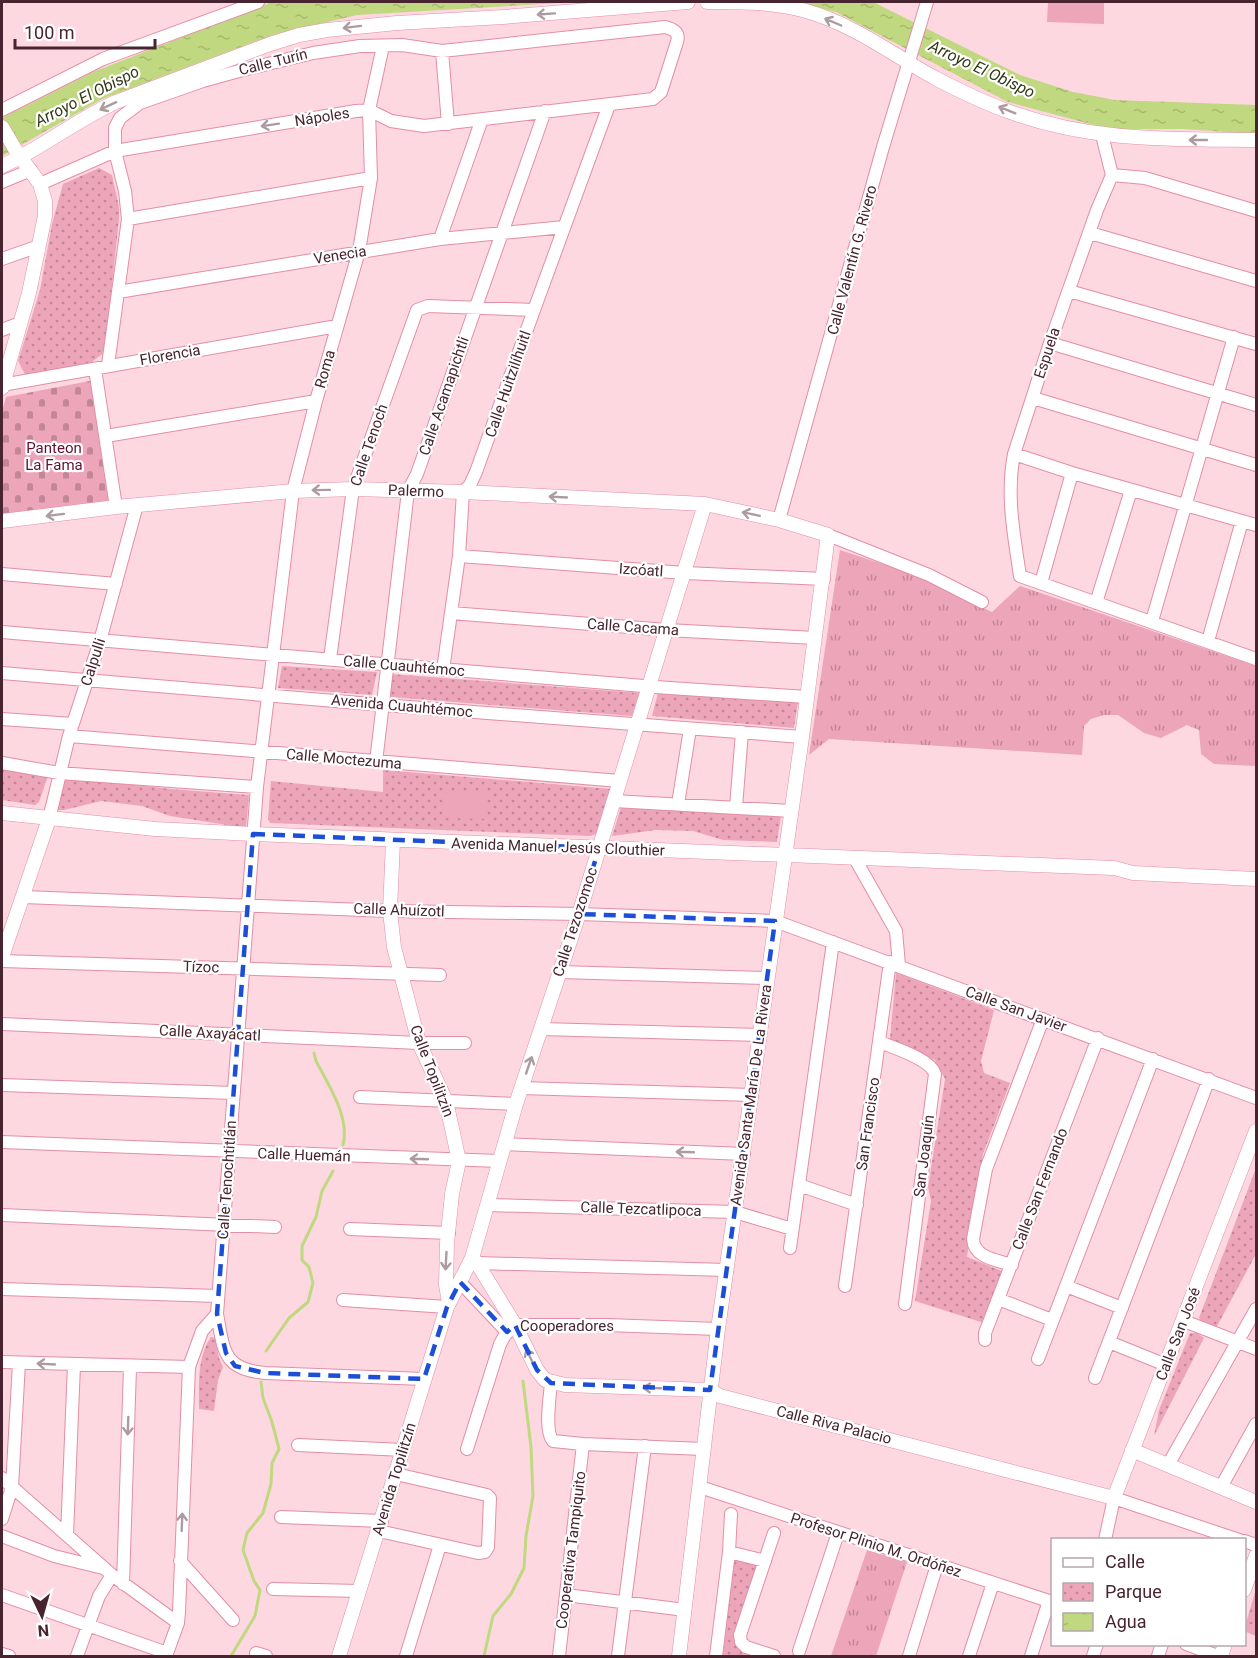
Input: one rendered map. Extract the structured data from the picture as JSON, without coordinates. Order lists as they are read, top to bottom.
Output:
{
  "streets": {
    "street": [
      "Calle Turín",
      "Nápoles",
      "Venecia",
      "Calle Valentín G. Rivero",
      "Espuela",
      "Florencia",
      "Roma",
      "Calle Huitzilíhuitl",
      "Calle Acamapichtli",
      "Calle Tenoch",
      "Palermo",
      "Izcóatl",
      "Calle Cacama",
      "Calpulli",
      "Calle Cuauhtémoc",
      "Avenida Cuauhtémoc",
      "Calle Moctezuma",
      "Avenida Manuel Jesús Clouthier",
      "Calle Ahuízotl",
      "Calle Tezozomoc",
      "Tízoc",
      "Calle San Javier",
      "Calle Axayácatl",
      "Calle Topilitzin",
      "Avenida Santa María De La Rivera",
      "San Francisco",
      "Calle Huemán",
      "San Joaquín",
      "Calle Tenochtitlán",
      "Calle San Fernando",
      "Calle Tezcatlipoca",
      "Cooperadores",
      "Calle San José",
      "Calle Riva Palacio",
      "Avenida Topilitzín",
      "Profesor Plinio M. Ordóñez",
      "Cooperativa Tampiquito"
    ]
  },
  "crossings": [
    ["Calle Turín", "Nápoles"],
    ["Calle Turín", "Roma"],
    ["Nápoles", "Roma"],
    ["Nápoles", "Calle Huitzilíhuitl"],
    ["Nápoles", "Calle Acamapichtli"],
    ["Venecia", "Roma"],
    ["Venecia", "Calle Huitzilíhuitl"],
    ["Venecia", "Calle Acamapichtli"],
    ["Calle Valentín G. Rivero", "Palermo"],
    ["Florencia", "Roma"],
    ["Roma", "Palermo"],
    ["Roma", "Calle Cuauhtémoc"],
    ["Roma", "Avenida Cuauhtémoc"],
    ["Roma", "Calle Tenochtitlán"],
    ["Calle Huitzilíhuitl", "Palermo"],
    ["Calle Huitzilíhuitl", "Izcóatl"],
    ["Calle Huitzilíhuitl", "Calle Cacama"],
    ["Calle Huitzilíhuitl", "Calle Cuauhtémoc"],
    ["Calle Acamapichtli", "Calle Tenoch"],
    ["Calle Acamapichtli", "Palermo"],
    ["Calle Acamapichtli", "Calle Cuauhtémoc"],
    ["Calle Acamapichtli", "Avenida Cuauhtémoc"],
    ["Calle Acamapichtli", "Calle Moctezuma"],
    ["Calle Tenoch", "Palermo"],
    ["Calle Tenoch", "Calle Cuauhtémoc"],
    ["Palermo", "Calpulli"],
    ["Palermo", "Calle Tezozomoc"],
    ["Palermo", "Avenida Santa María De La Rivera"],
    ["Izcóatl", "Calle Tezozomoc"],
    ["Izcóatl", "Avenida Santa María De La Rivera"],
    ["Calle Cacama", "Calle Tezozomoc"],
    ["Calle Cacama", "Avenida Santa María De La Rivera"],
    ["Calpulli", "Calle Cuauhtémoc"],
    ["Calpulli", "Avenida Cuauhtémoc"],
    ["Calpulli", "Calle Moctezuma"],
    ["Calpulli", "Avenida Manuel Jesús Clouthier"],
    ["Calle Cuauhtémoc", "Calle Tezozomoc"],
    ["Calle Cuauhtémoc", "Avenida Santa María De La Rivera"],
    ["Avenida Cuauhtémoc", "Calle Tezozomoc"],
    ["Avenida Cuauhtémoc", "Avenida Santa María De La Rivera"],
    ["Avenida Cuauhtémoc", "Calle Tenochtitlán"],
    ["Calle Moctezuma", "Calle Tezozomoc"],
    ["Calle Moctezuma", "Calle Tenochtitlán"],
    ["Avenida Manuel Jesús Clouthier", "Calle Tezozomoc"],
    ["Avenida Manuel Jesús Clouthier", "Calle Topilitzin"],
    ["Avenida Manuel Jesús Clouthier", "Avenida Santa María De La Rivera"],
    ["Avenida Manuel Jesús Clouthier", "San Francisco"],
    ["Avenida Manuel Jesús Clouthier", "Calle Tenochtitlán"],
    ["Calle Ahuízotl", "Calle Tezozomoc"],
    ["Calle Ahuízotl", "Calle San Javier"],
    ["Calle Ahuízotl", "Calle Topilitzin"],
    ["Calle Ahuízotl", "Avenida Santa María De La Rivera"],
    ["Calle Ahuízotl", "Calle Tenochtitlán"],
    ["Calle Tezozomoc", "Calle Topilitzin"],
    ["Calle Tezozomoc", "Calle Huemán"],
    ["Calle Tezozomoc", "Calle Tezcatlipoca"],
    ["Calle Tezozomoc", "Avenida Topilitzín"],
    ["Tízoc", "Calle Topilitzin"],
    ["Tízoc", "Calle Tenochtitlán"],
    ["Calle San Javier", "Avenida Santa María De La Rivera"],
    ["Calle San Javier", "San Francisco"],
    ["Calle San Javier", "Calle San Fernando"],
    ["Calle Axayácatl", "Calle Topilitzin"],
    ["Calle Axayácatl", "Calle Tenochtitlán"],
    ["Calle Topilitzin", "Calle Huemán"],
    ["Calle Topilitzin", "Avenida Topilitzín"],
    ["Avenida Santa María De La Rivera", "Calle Tezcatlipoca"],
    ["Avenida Santa María De La Rivera", "Cooperadores"],
    ["Avenida Santa María De La Rivera", "Calle Riva Palacio"],
    ["Avenida Santa María De La Rivera", "Profesor Plinio M. Ordóñez"],
    ["San Francisco", "San Joaquín"],
    ["Calle Huemán", "Calle Tenochtitlán"],
    ["Calle Tenochtitlán", "Avenida Topilitzín"],
    ["Calle San José", "Calle Riva Palacio"]
  ],
  "one_way": ["Palermo"],
  "water": ["Arroyo El Obispo"],
  "parks": ["Panteon La Fama"],
  "legend": ["Calle", "Parque", "Agua"],
  "scale_bar": "100 m",
  "north": "bottom"
}
